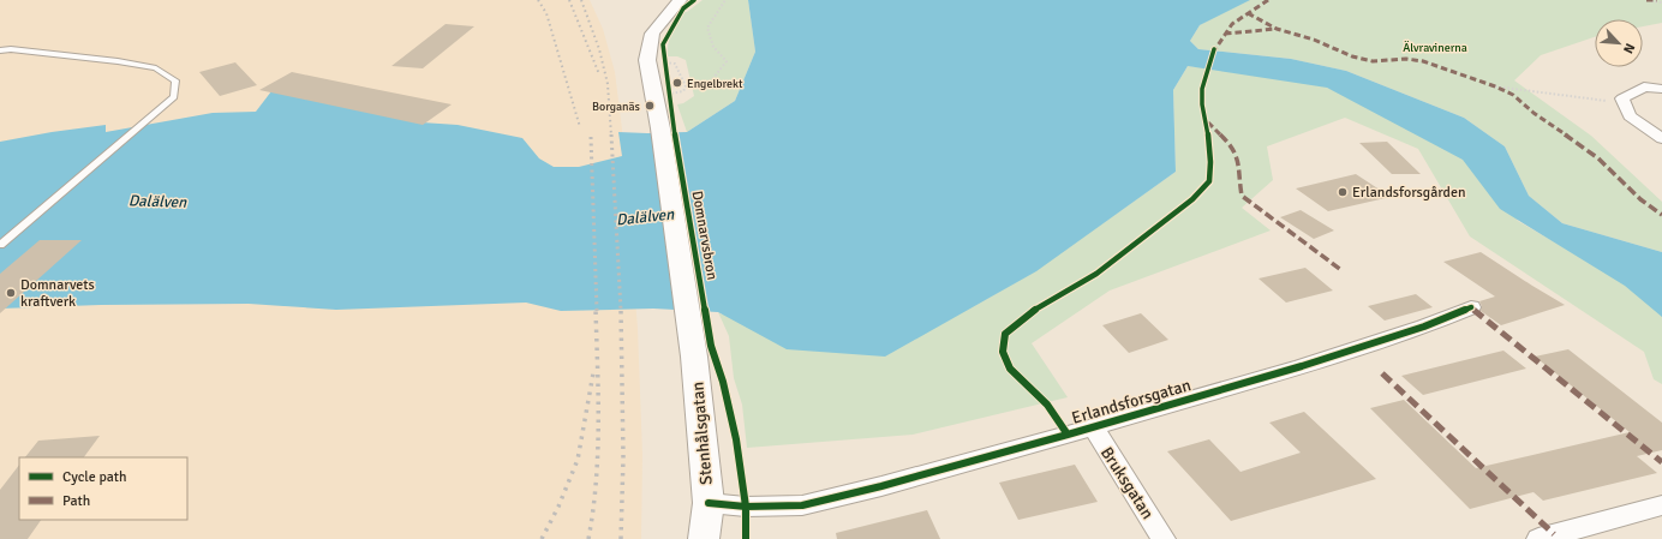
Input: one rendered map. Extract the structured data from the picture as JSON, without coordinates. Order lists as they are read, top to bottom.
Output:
{
  "streets": {
    "street": [
      "Domnarvsbron",
      "Erlandsforsgatan",
      "Stenhålsgatan",
      "Bruksgatan"
    ]
  },
  "crossings": [
    ["Domnarvsbron", "Stenhålsgatan"],
    ["Erlandsforsgatan", "Stenhålsgatan"],
    ["Erlandsforsgatan", "Bruksgatan"]
  ],
  "water": ["Dalälven"],
  "parks": ["Älvravinerna"],
  "places": [
    "Engelbrekt",
    "Borganäs",
    "Erlandsforsgården",
    "Domnarvets kraftverk"
  ],
  "legend": ["Cycle path", "Path"],
  "north": "bottom right"
}
